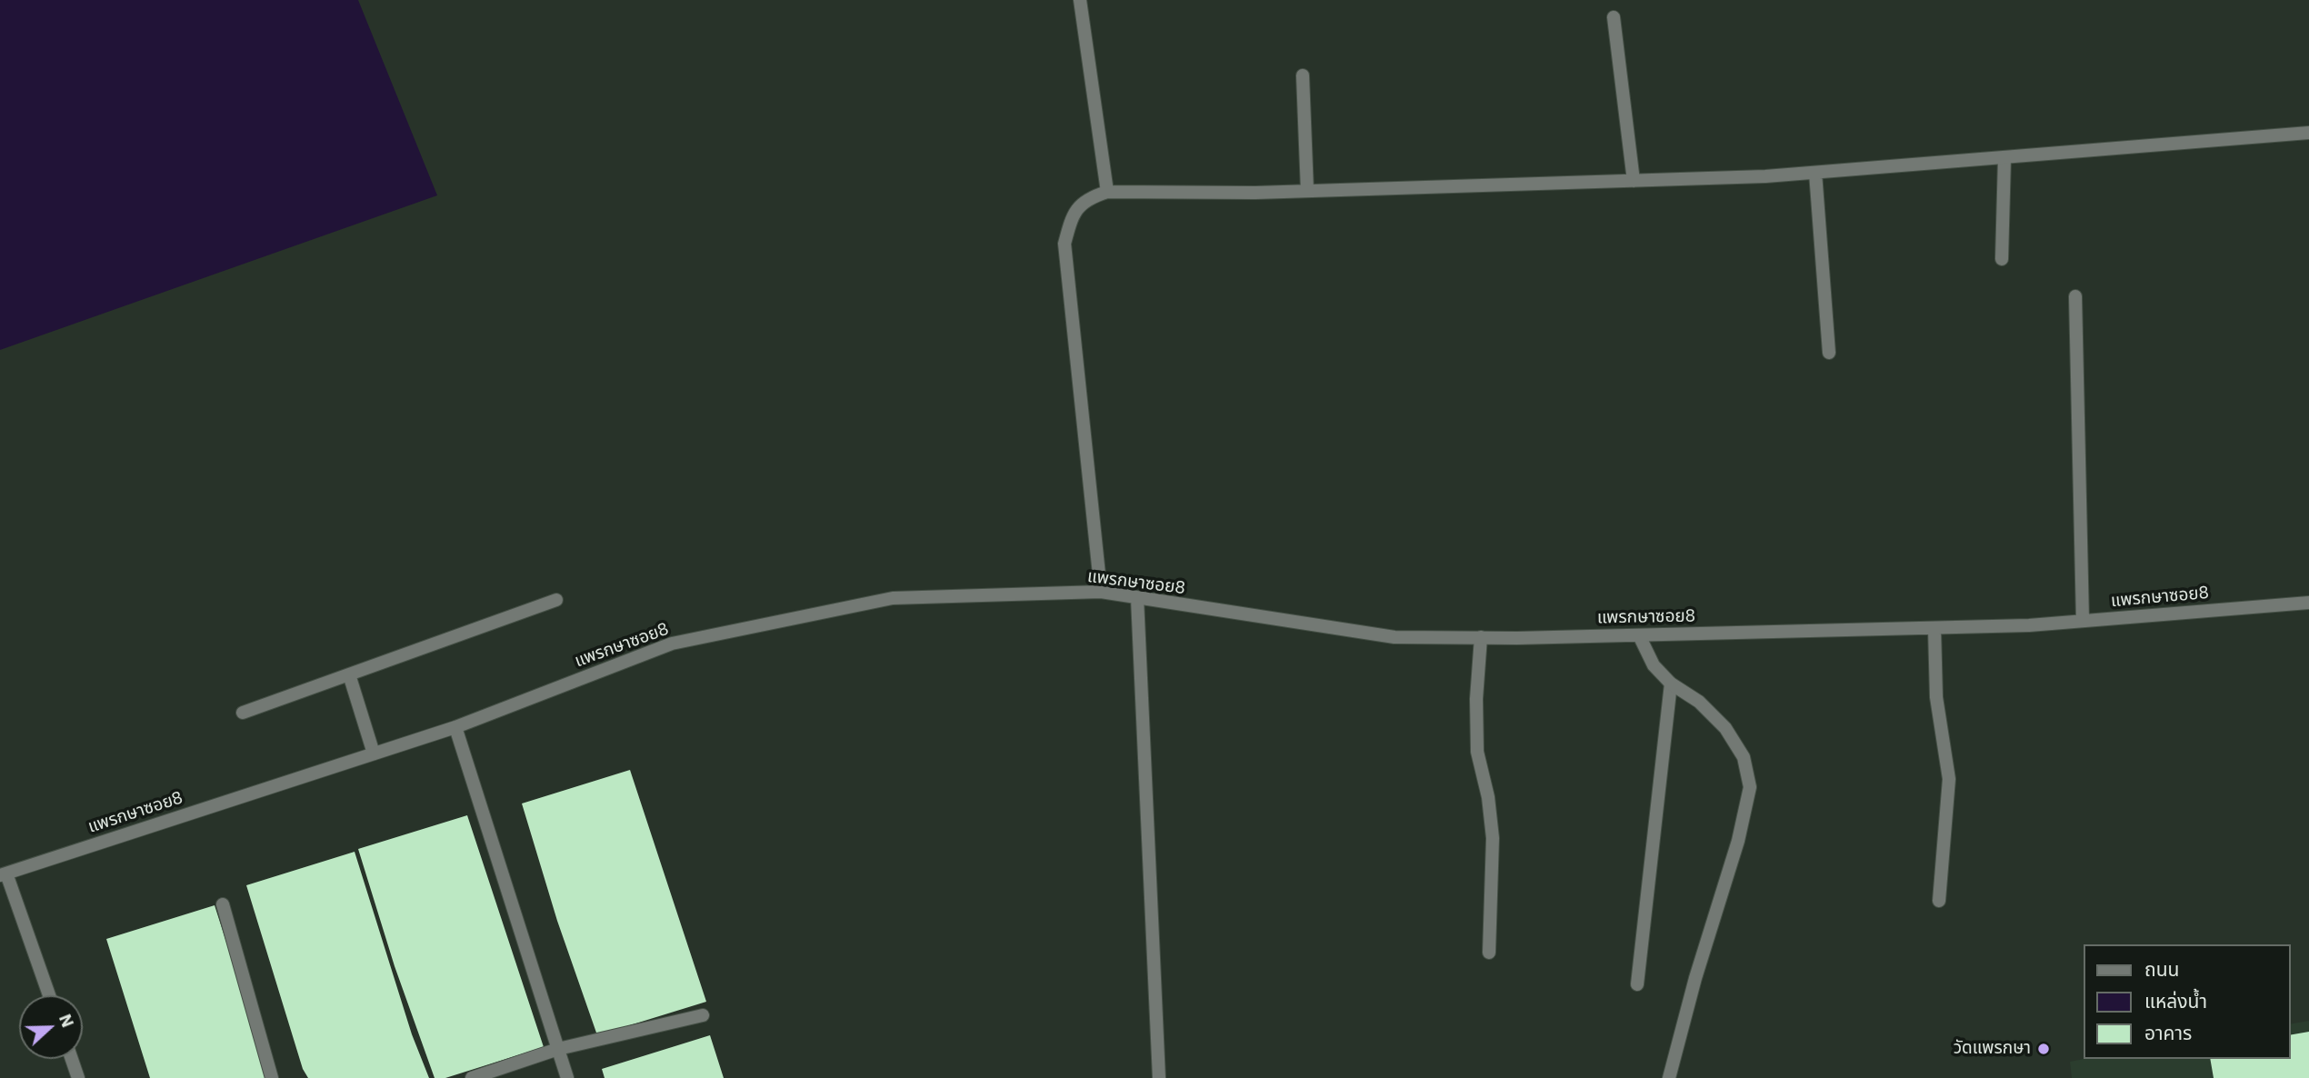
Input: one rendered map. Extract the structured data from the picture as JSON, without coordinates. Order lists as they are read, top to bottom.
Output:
{
  "streets": {
    "street": ["แพรกษาซอย8"]
  },
  "places": ["วัดแพรกษา"],
  "legend": ["ถนน", "แหล่งน้ำ", "อาคาร"],
  "north": "right"
}
